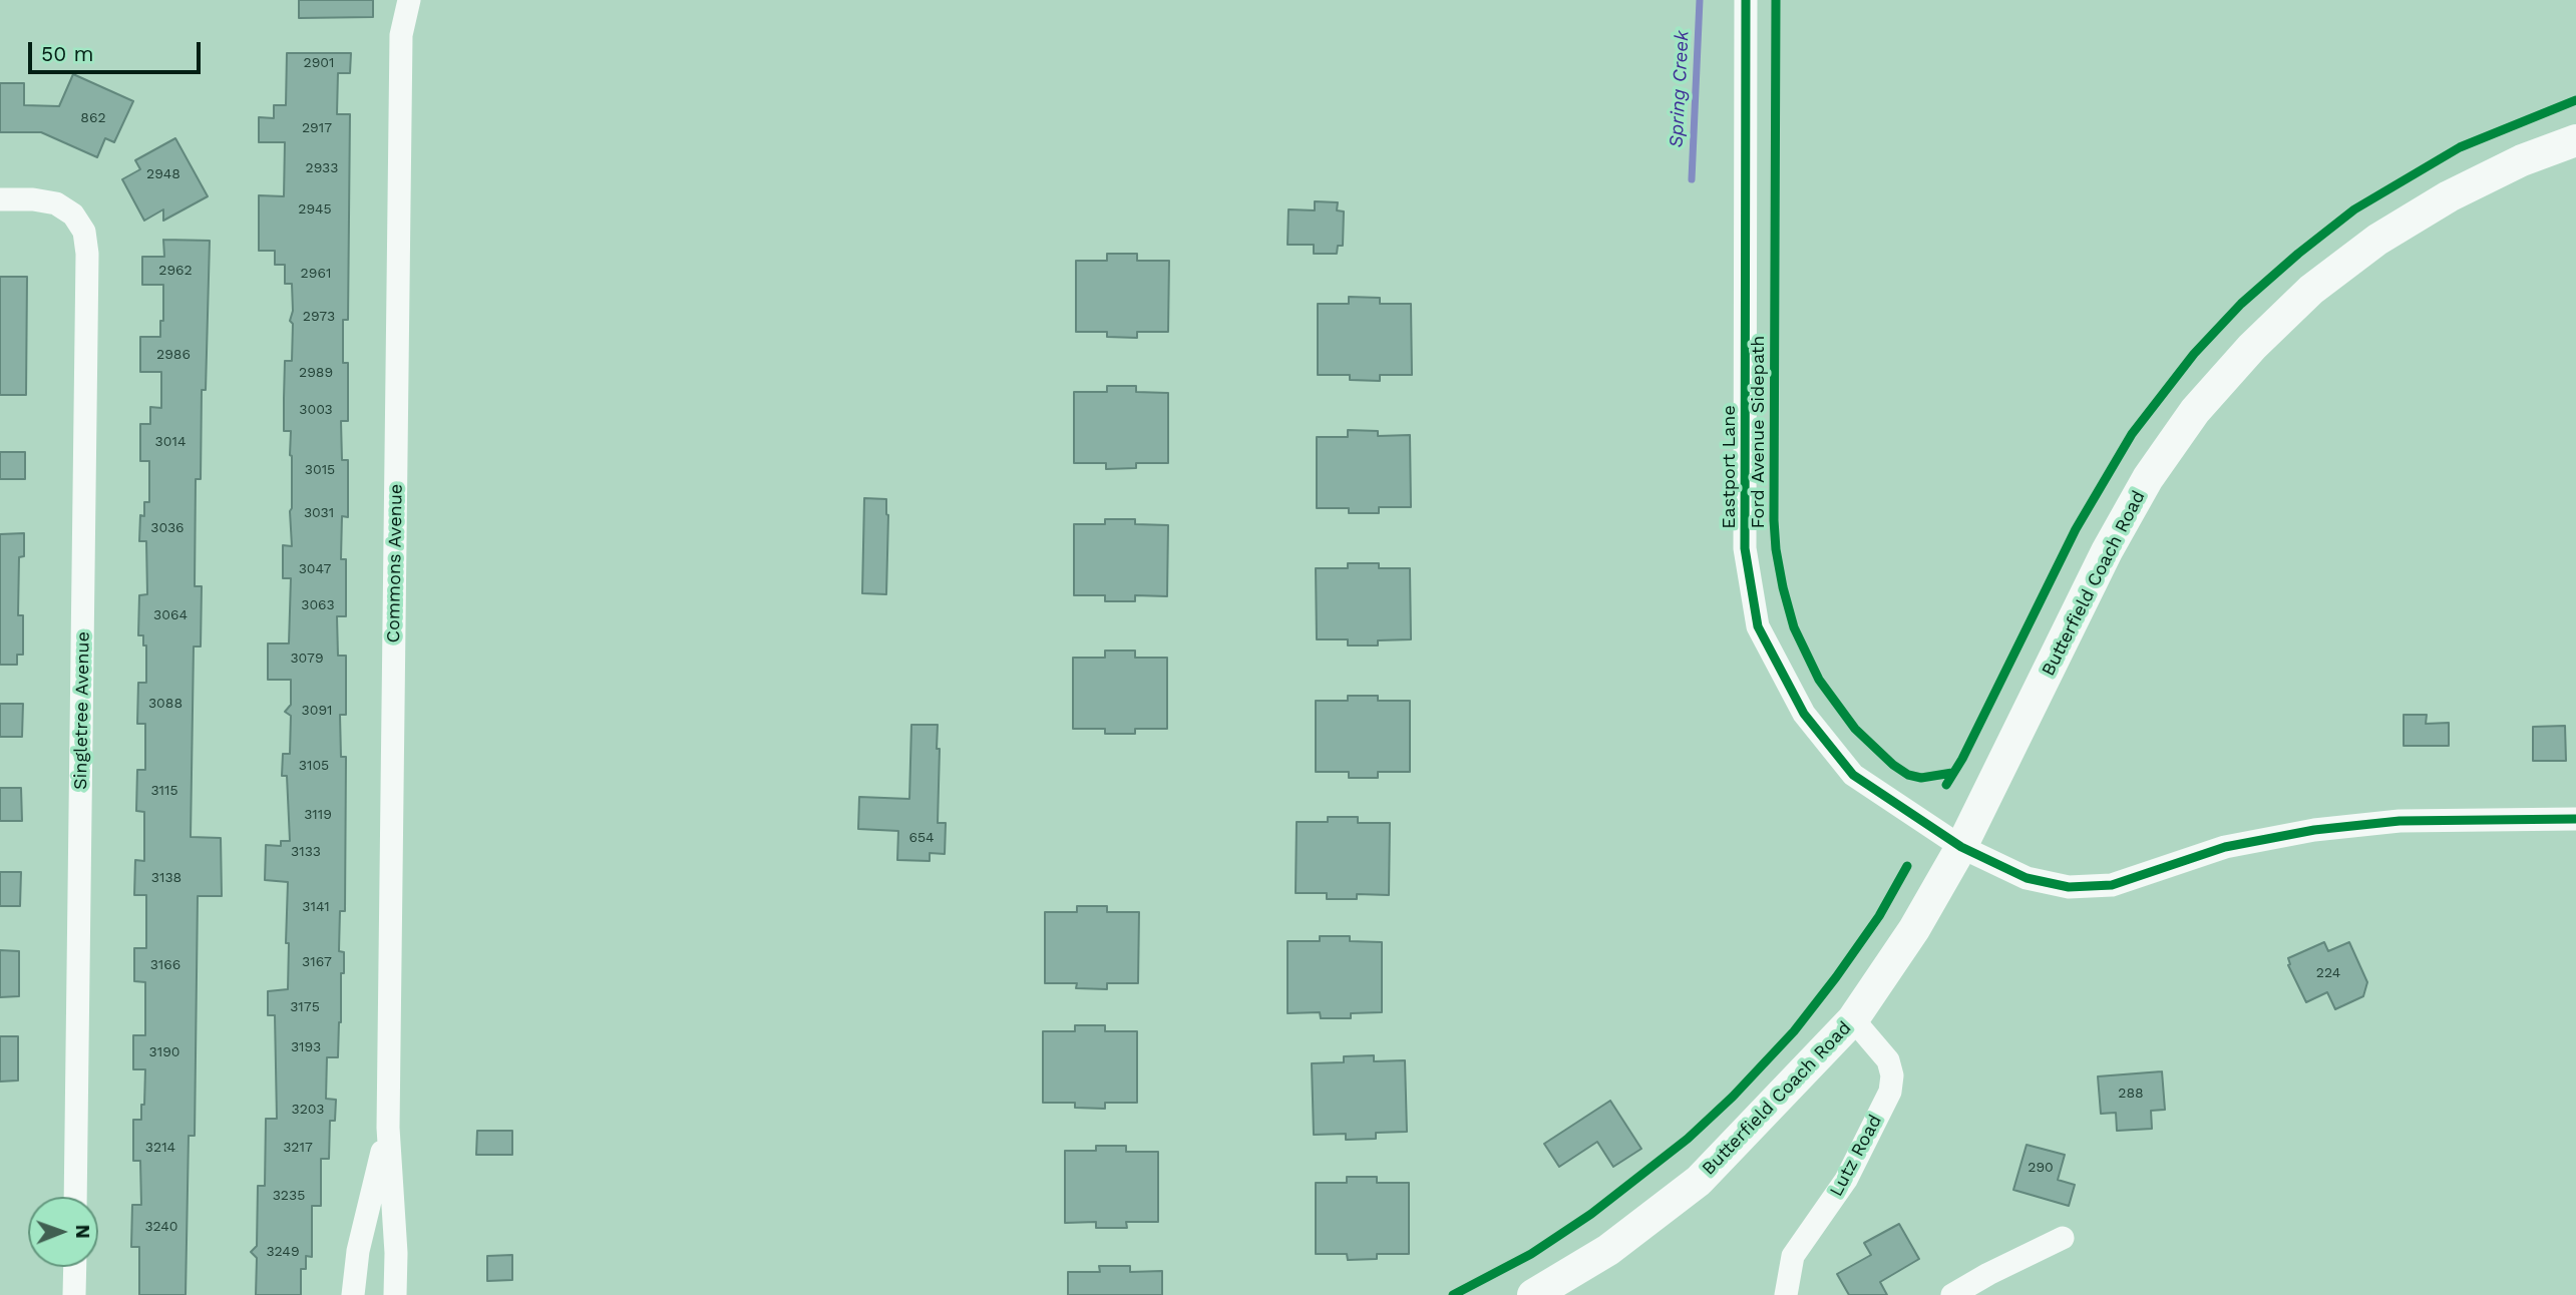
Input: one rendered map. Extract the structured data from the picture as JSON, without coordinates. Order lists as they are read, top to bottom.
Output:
{
  "streets": {
    "main road": ["Butterfield Coach Road"],
    "street": [
      "Eastport Lane",
      "Commons Avenue",
      "Singletree Avenue",
      "Lutz Road"
    ],
    "cycle path": ["Ford Avenue Sidepath"]
  },
  "crossings": [
    ["Eastport Lane", "Butterfield Coach Road"],
    ["Butterfield Coach Road", "Lutz Road"]
  ],
  "water": ["Spring Creek"],
  "house_numbers": [
    "2901",
    "862",
    "2917",
    "2933",
    "2948",
    "2945",
    "2962",
    "2961",
    "2973",
    "2986",
    "2989",
    "3003",
    "3014",
    "3015",
    "3031",
    "3036",
    "3047",
    "3063",
    "3064",
    "3079",
    "3088",
    "3091",
    "3105",
    "3115",
    "3119",
    "654",
    "3133",
    "3138",
    "3141",
    "3167",
    "3166",
    "224",
    "3175",
    "3193",
    "3190",
    "288",
    "3203",
    "3214",
    "3217",
    "290",
    "3235",
    "3240",
    "3249"
  ],
  "scale_bar": "50 m",
  "north": "right"
}
